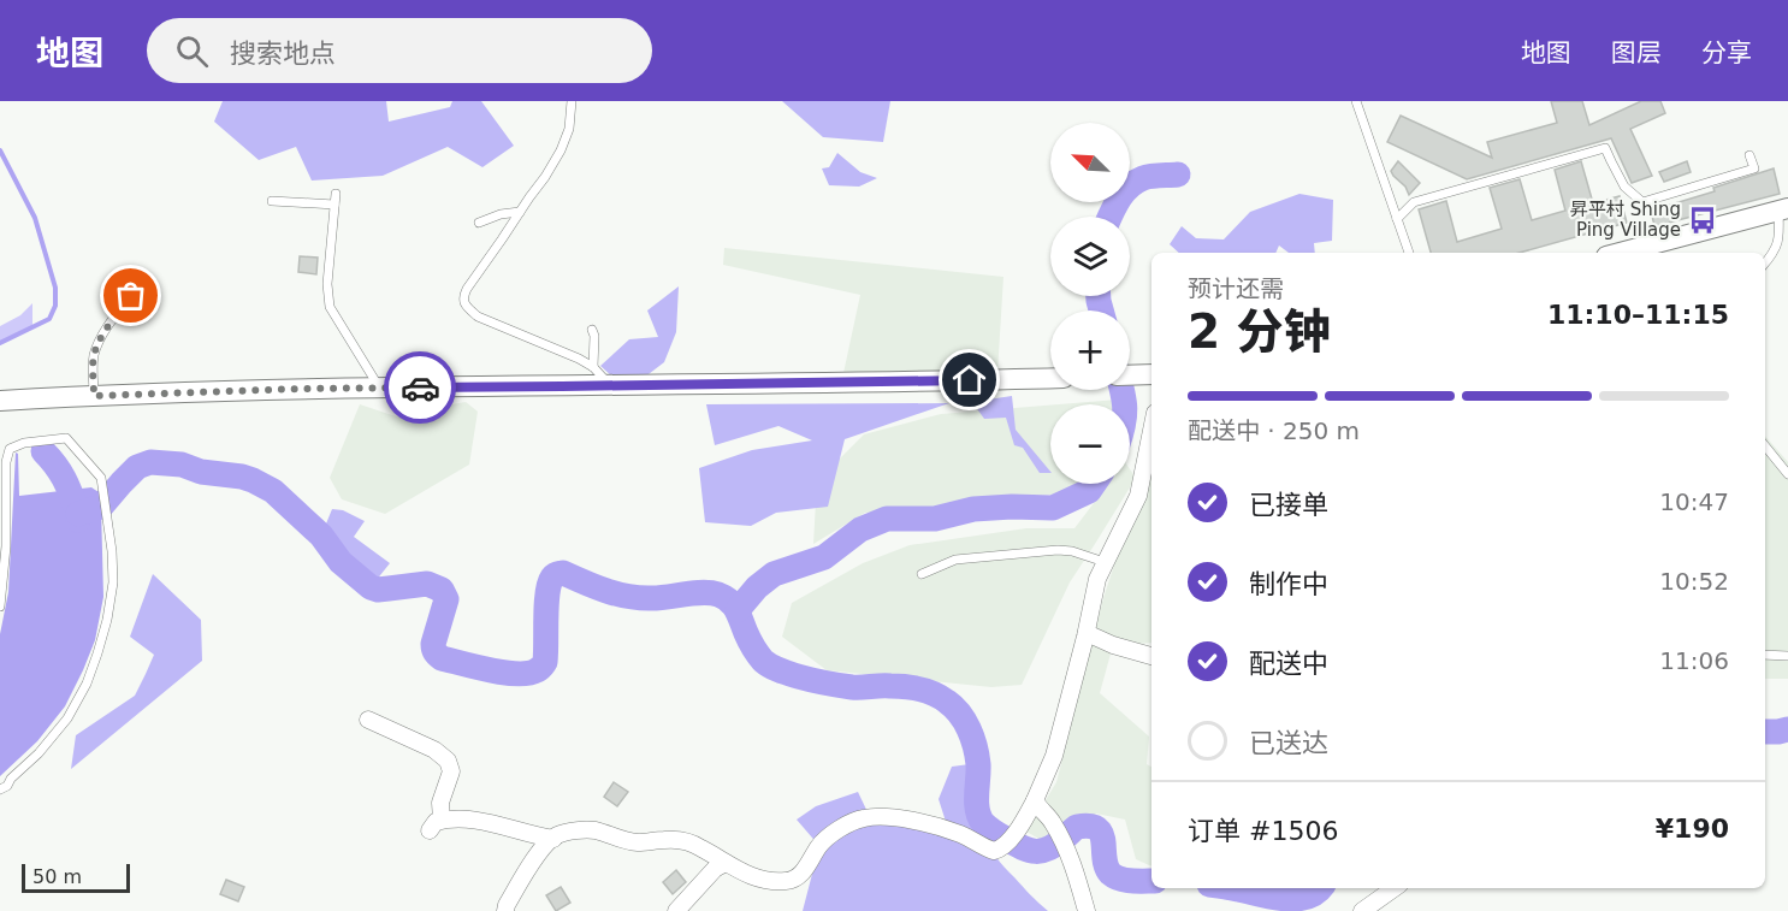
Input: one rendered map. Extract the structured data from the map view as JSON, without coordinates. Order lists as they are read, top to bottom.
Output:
{
  "places": {
    "bus stop": ["昇平村 Shing Ping Village"]
  },
  "scale_bar": "50 m",
  "north": "top left",
  "page": {
    "header": "地图",
    "search": "搜索地点",
    "nav": ["地图", "图层", "分享"],
    "map_buttons": ["+", "−"],
    "heading": ["2 分钟", "预计还需", "11:10–11:15"],
    "panel": ["订单 #1506", "¥190"],
    "bar": "配送中 · 250 m",
    "list": [
      ["已接单", "10:47"],
      ["制作中", "10:52"],
      ["配送中", "11:06"],
      "已送达"
    ],
    "scale": "50 m"
  }
}
